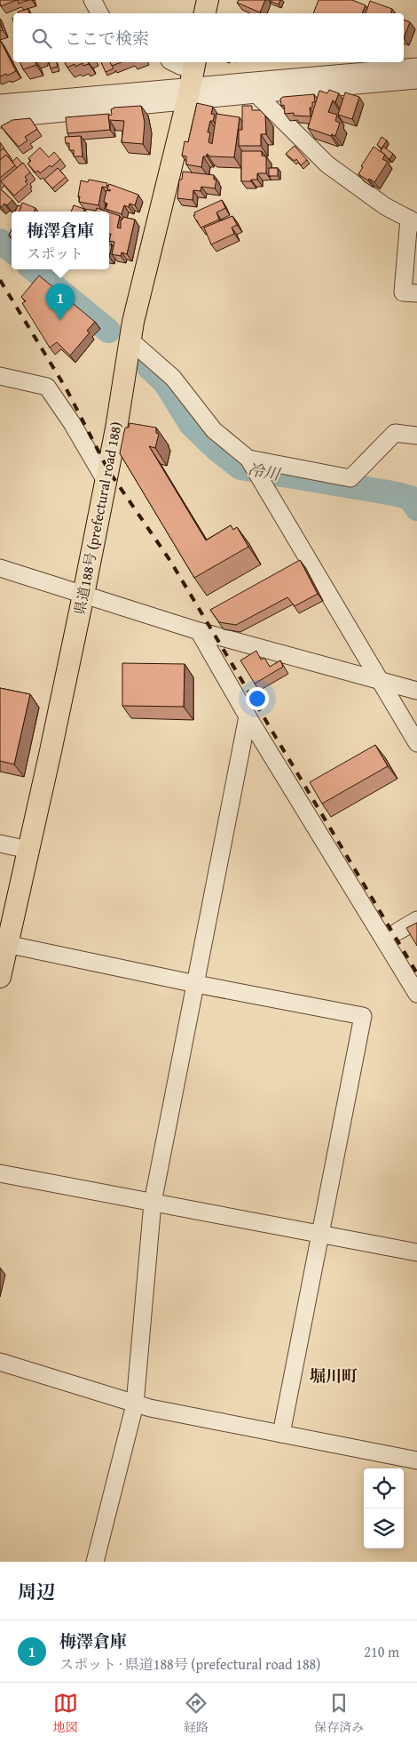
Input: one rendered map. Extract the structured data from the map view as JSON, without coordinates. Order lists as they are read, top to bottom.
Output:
{
  "streets": {
    "main road": ["県道188号 (prefectural road 188)"]
  },
  "districts": ["堀川町"],
  "water": ["冷川"],
  "page": {
    "search": "ここで検索",
    "popup": ["梅澤倉庫", "スポット"],
    "pins": "1",
    "heading": "周辺",
    "list": [
      {
        "mark": "1",
        "name": "梅澤倉庫",
        "note": "スポット · 県道188号 (prefectural road 188)",
        "value": "210 m"
      }
    ],
    "nav": ["地図", "経路", "保存済み"]
  }
}
